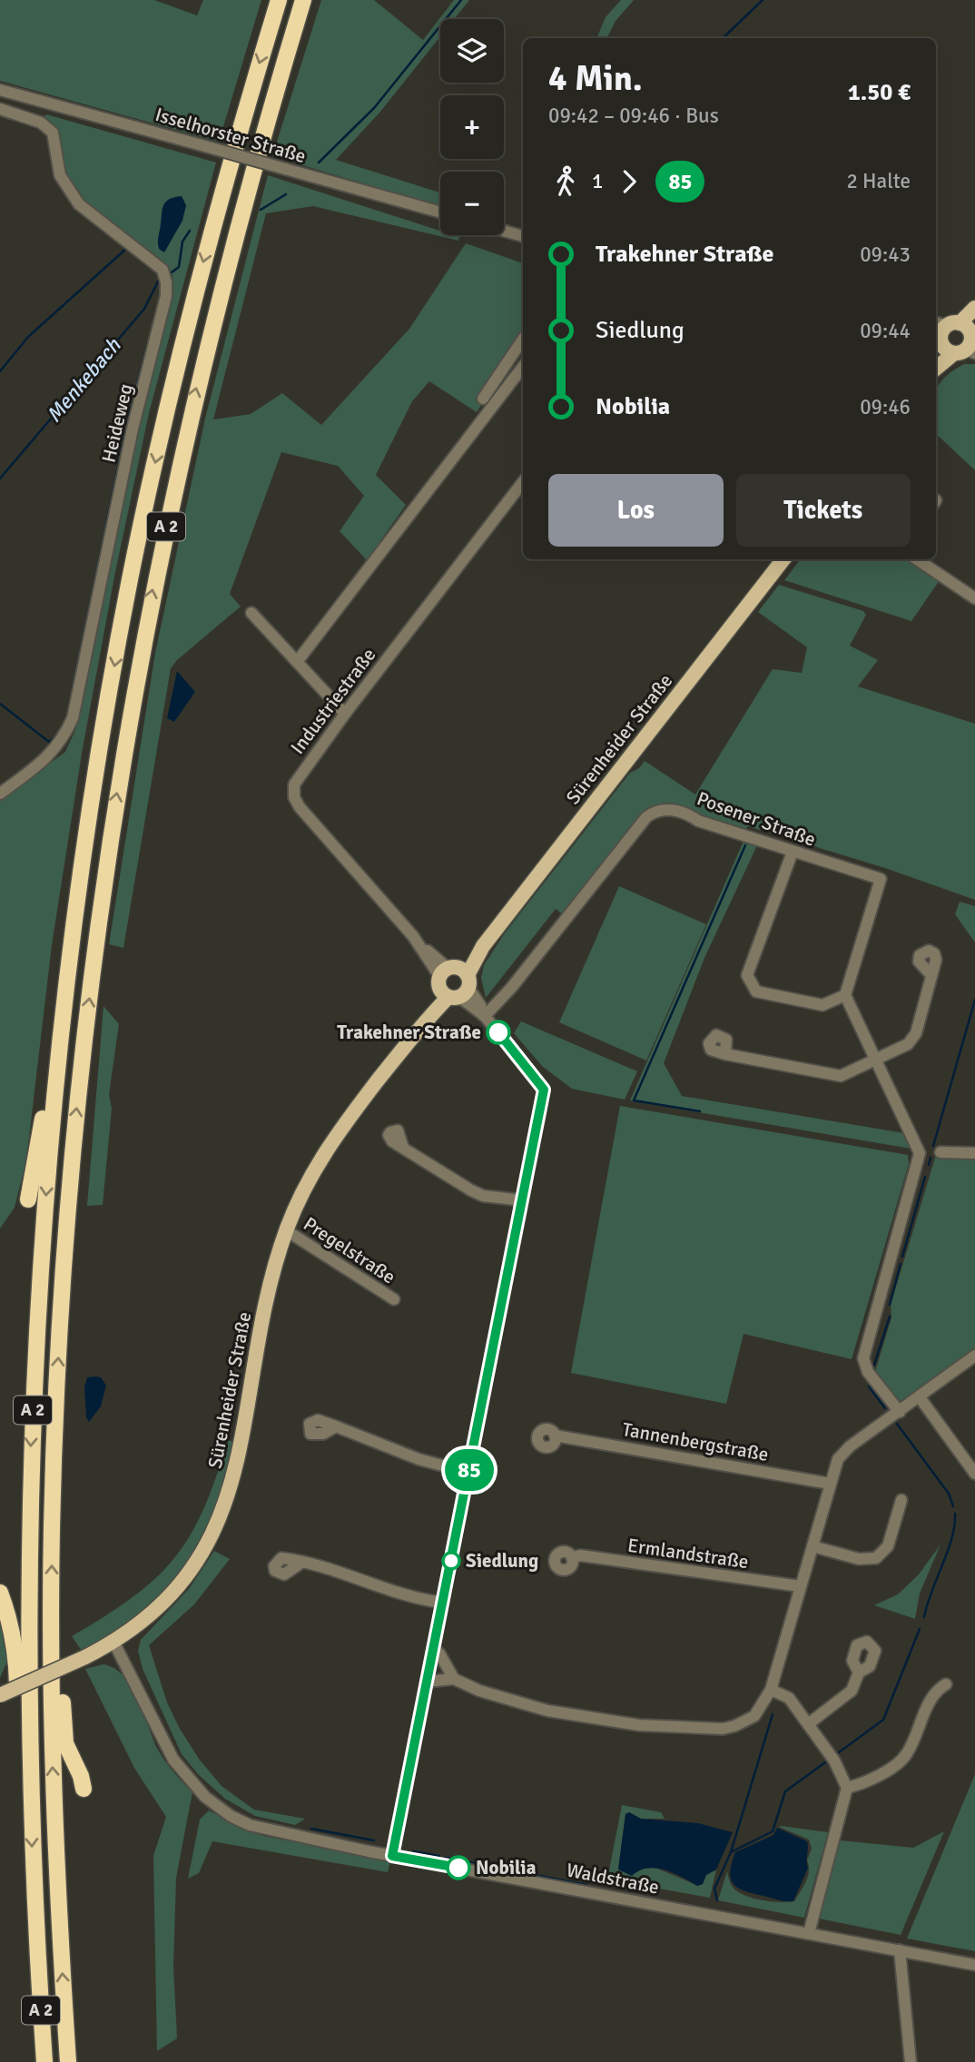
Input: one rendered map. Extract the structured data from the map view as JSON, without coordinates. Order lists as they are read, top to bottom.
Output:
{
  "streets": {
    "highway": ["A 2"],
    "main road": ["Sürenheider Straße"],
    "street": [
      "Isselhorster Straße",
      "Heideweg",
      "Industriestraße",
      "Posener Straße",
      "Pregelstraße",
      "Tannenbergstraße",
      "Ermlandstraße",
      "Waldstraße"
    ]
  },
  "crossings": [
    ["Industriestraße", "Sürenheider Straße"],
    ["Sürenheider Straße", "Pregelstraße"],
    ["Sürenheider Straße", "Waldstraße"]
  ],
  "water": ["Menkebach"],
  "places": ["Trakehner Straße", "Siedlung", "Nobilia"],
  "lines": ["bus line 85"],
  "page": {
    "on_map": "85",
    "map_buttons": ["+", "−"],
    "heading": ["4 Min.", "09:42 – 09:46 · Bus", "1.50 €"],
    "legs": ["1", "85", "2 Halte"],
    "list": [
      {
        "name": "Trakehner Straße",
        "value": "09:43"
      },
      {
        "name": "Siedlung",
        "value": "09:44"
      },
      {
        "name": "Nobilia",
        "value": "09:46"
      }
    ],
    "buttons": ["Los", "Tickets"]
  }
}
